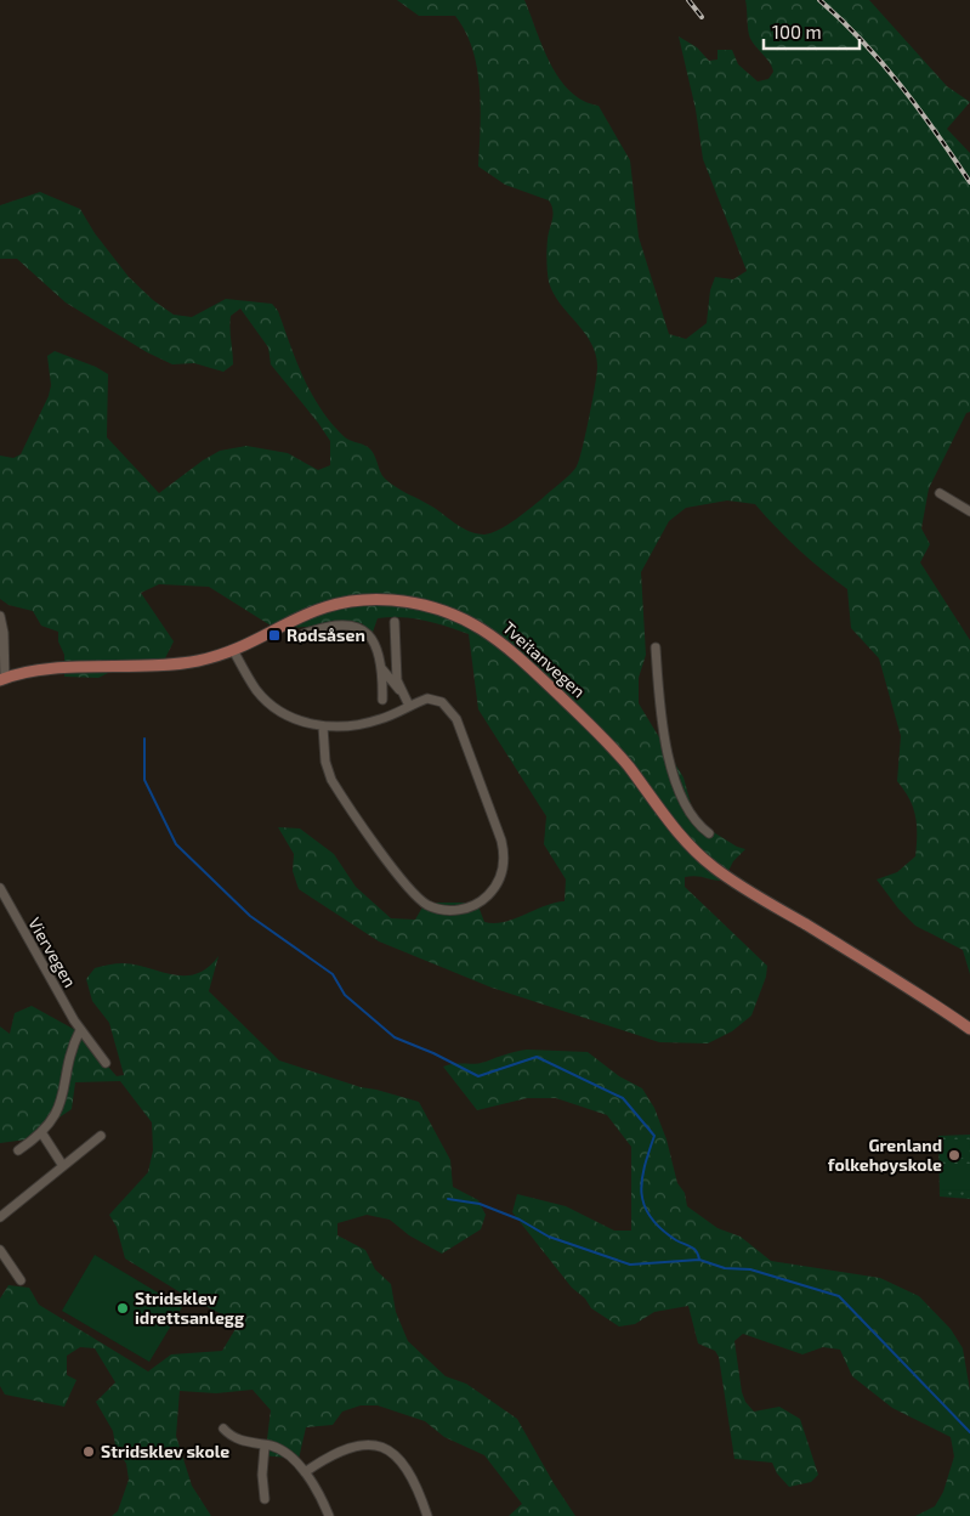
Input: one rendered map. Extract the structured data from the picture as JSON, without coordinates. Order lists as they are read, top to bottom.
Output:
{
  "streets": {
    "main road": ["Tveitanvegen"],
    "street": ["Viervegen"]
  },
  "places": {
    "transit": ["Rødsåsen"],
    "other": ["Grenland folkehøyskole", "Stridsklev idrettsanlegg", "Stridsklev skole"]
  },
  "scale_bar": "100 m"
}
